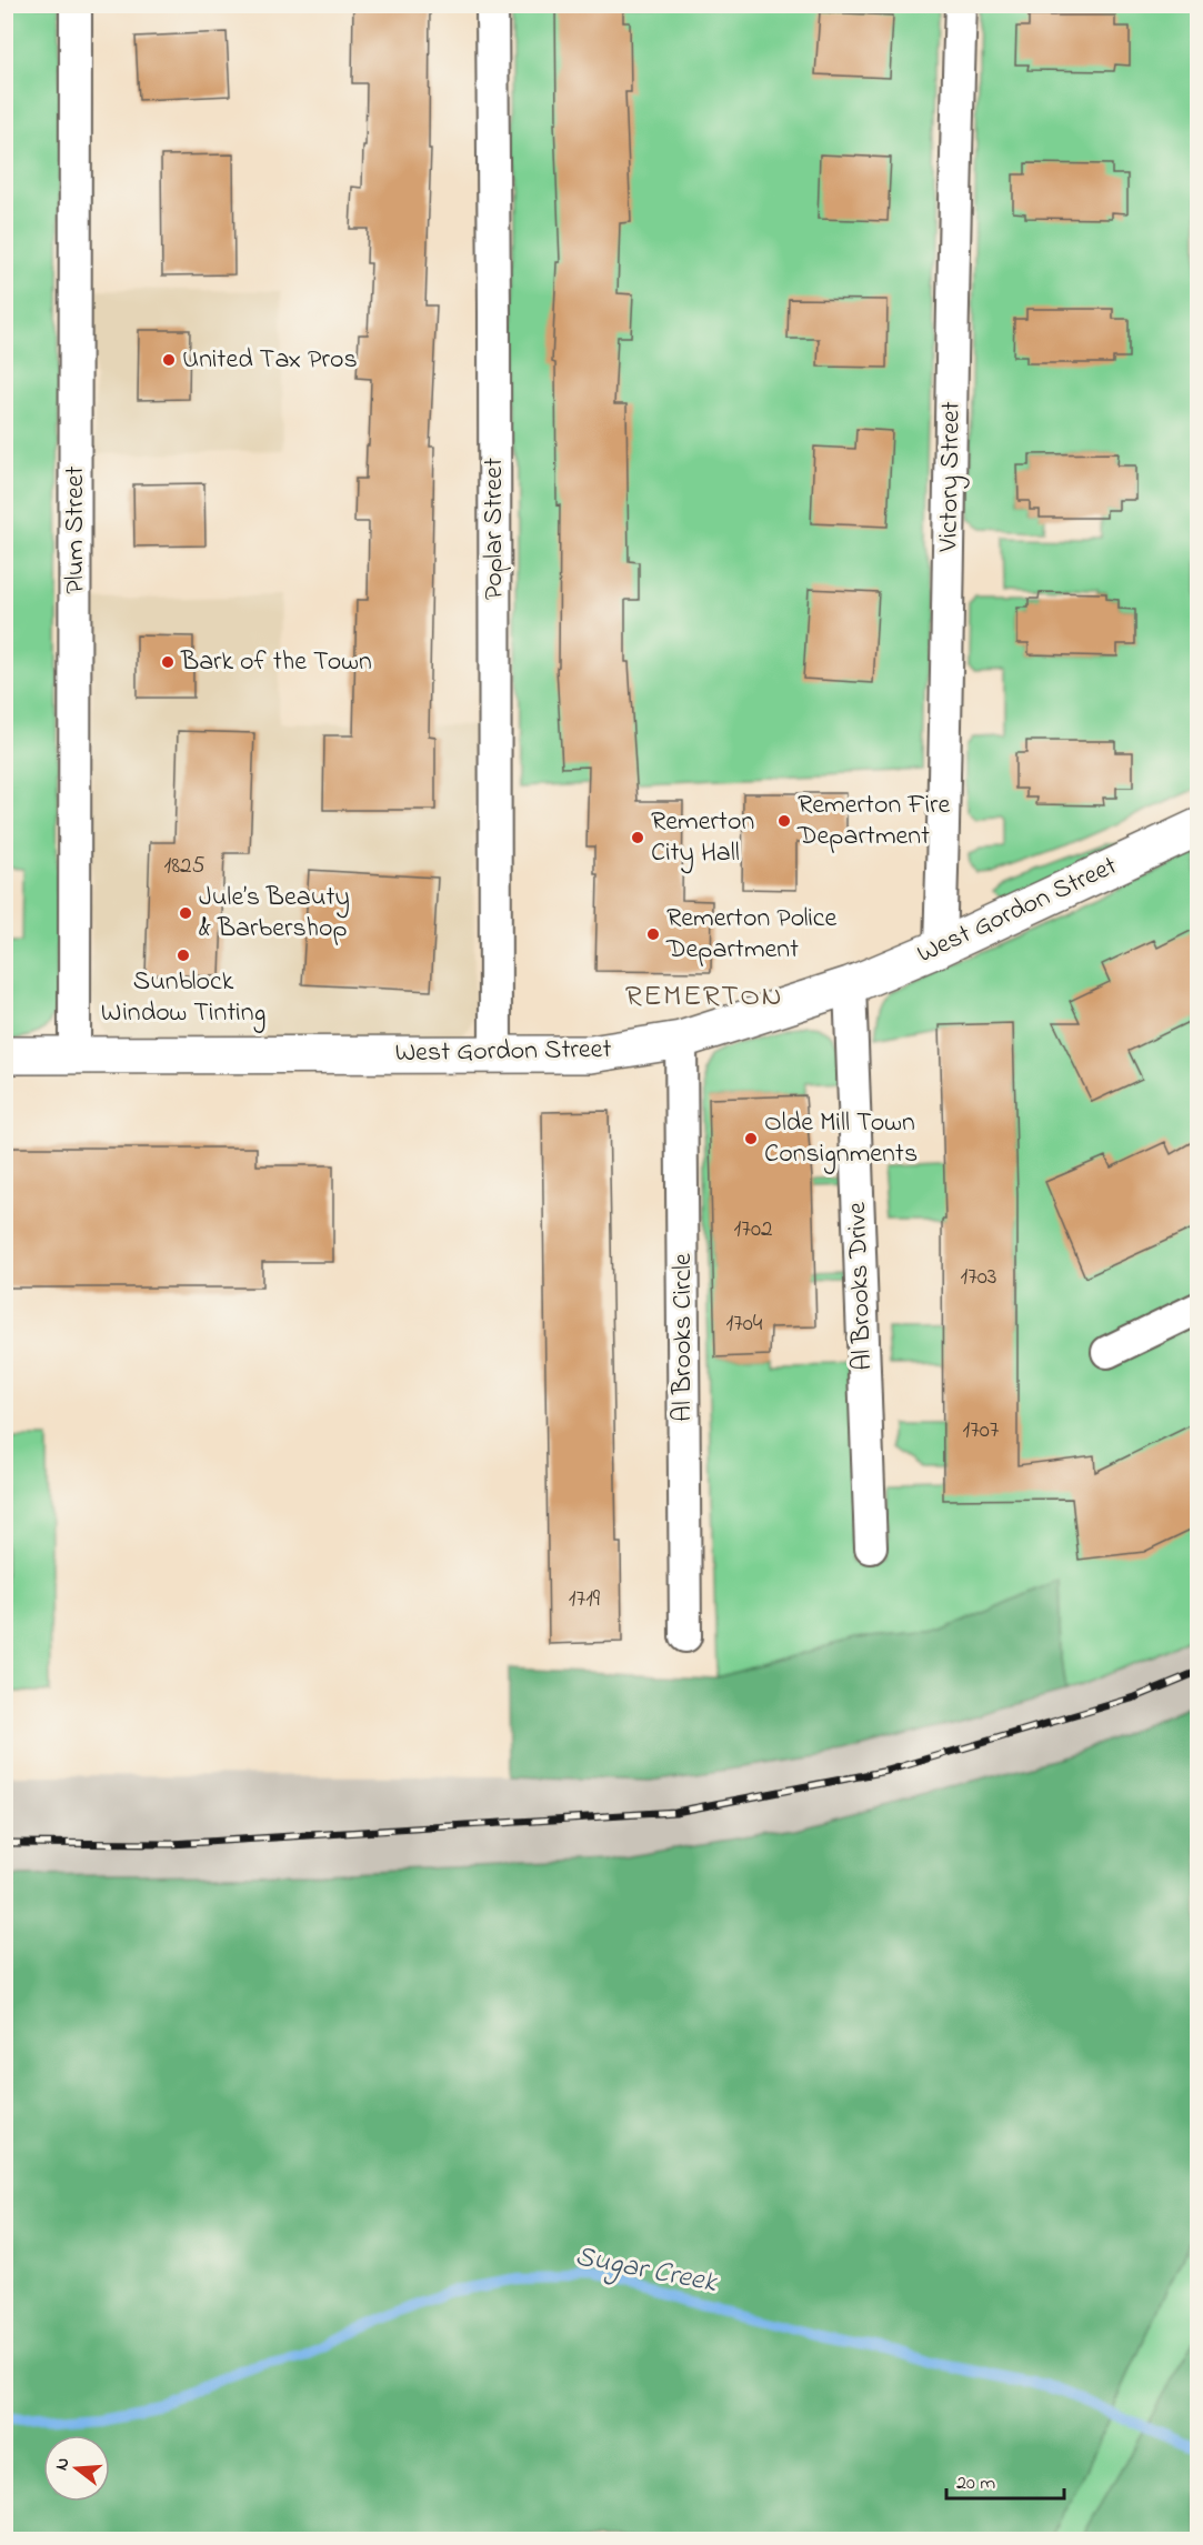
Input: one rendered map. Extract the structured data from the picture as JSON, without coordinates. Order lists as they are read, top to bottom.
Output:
{
  "streets": {
    "street": [
      "Victory Street",
      "Poplar Street",
      "Plum Street",
      "West Gordon Street",
      "Al Brooks Drive",
      "Al Brooks Circle"
    ]
  },
  "crossings": [
    ["Victory Street", "West Gordon Street"],
    ["Poplar Street", "West Gordon Street"],
    ["Plum Street", "West Gordon Street"],
    ["West Gordon Street", "Al Brooks Drive"],
    ["West Gordon Street", "Al Brooks Circle"]
  ],
  "districts": ["REMERTON"],
  "water": ["Sugar Creek"],
  "places": [
    "United Tax Pros",
    "Bark of the Town",
    "Remerton Fire Department",
    "Remerton City Hall",
    "Jule’s Beauty & Barbershop",
    "Remerton Police Department",
    "Sunblock Window Tinting",
    "Olde Mill Town Consignments"
  ],
  "house_numbers": [
    "1825",
    "1702",
    "1703",
    "1704",
    "1707",
    "1719"
  ],
  "scale_bar": "20 m",
  "north": "left"
}
